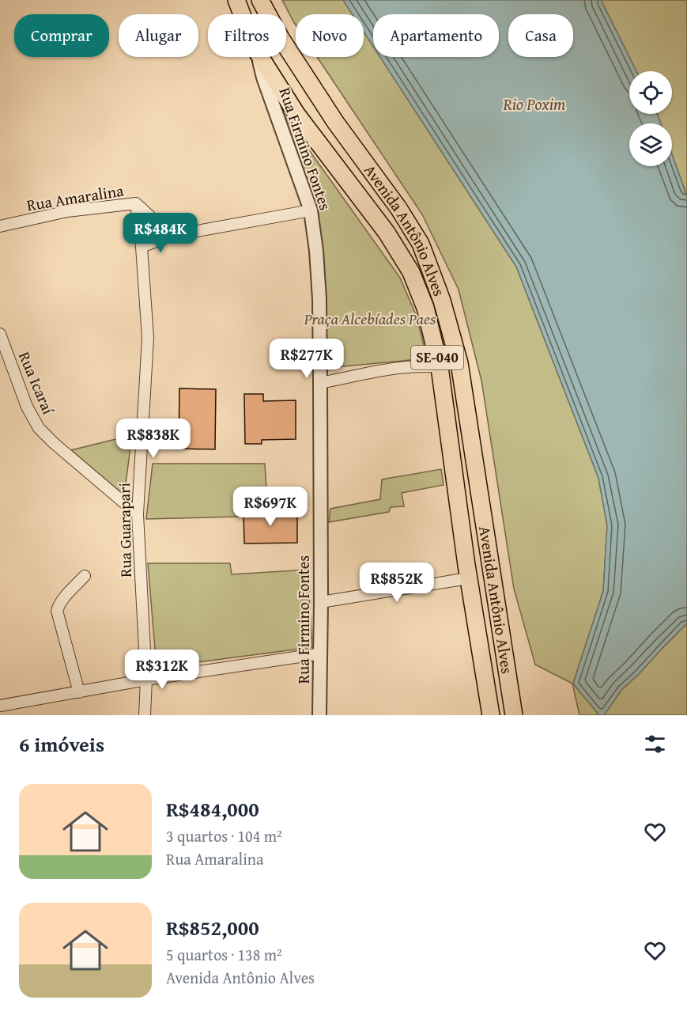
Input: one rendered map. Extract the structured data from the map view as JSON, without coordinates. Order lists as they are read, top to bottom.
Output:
{
  "streets": {
    "main road": ["Avenida Antônio Alves", "SE-040"],
    "street": [
      "Rua Firmino Fontes",
      "Rua Amaralina",
      "Rua Icaraí",
      "Rua Guarapari"
    ]
  },
  "crossings": [
    ["Rua Amaralina", "Rua Guarapari"],
    ["Rua Icaraí", "Rua Guarapari"]
  ],
  "water": ["Rio Poxim"],
  "parks": ["Praça Alcebíades Paes"],
  "page": {
    "chip": [
      "Comprar",
      "Alugar",
      "Filtros",
      "Novo",
      "Apartamento",
      "Casa"
    ],
    "price": [
      "R$484K",
      "R$277K",
      "R$838K",
      "R$697K",
      "R$852K",
      "R$312K"
    ],
    "heading": "6 imóveis",
    "list": [
      {
        "name": "R$484,000",
        "note": "3 quartos · 104 m² · Rua Amaralina"
      },
      {
        "name": "R$852,000",
        "note": "5 quartos · 138 m² · Avenida Antônio Alves"
      }
    ]
  }
}
